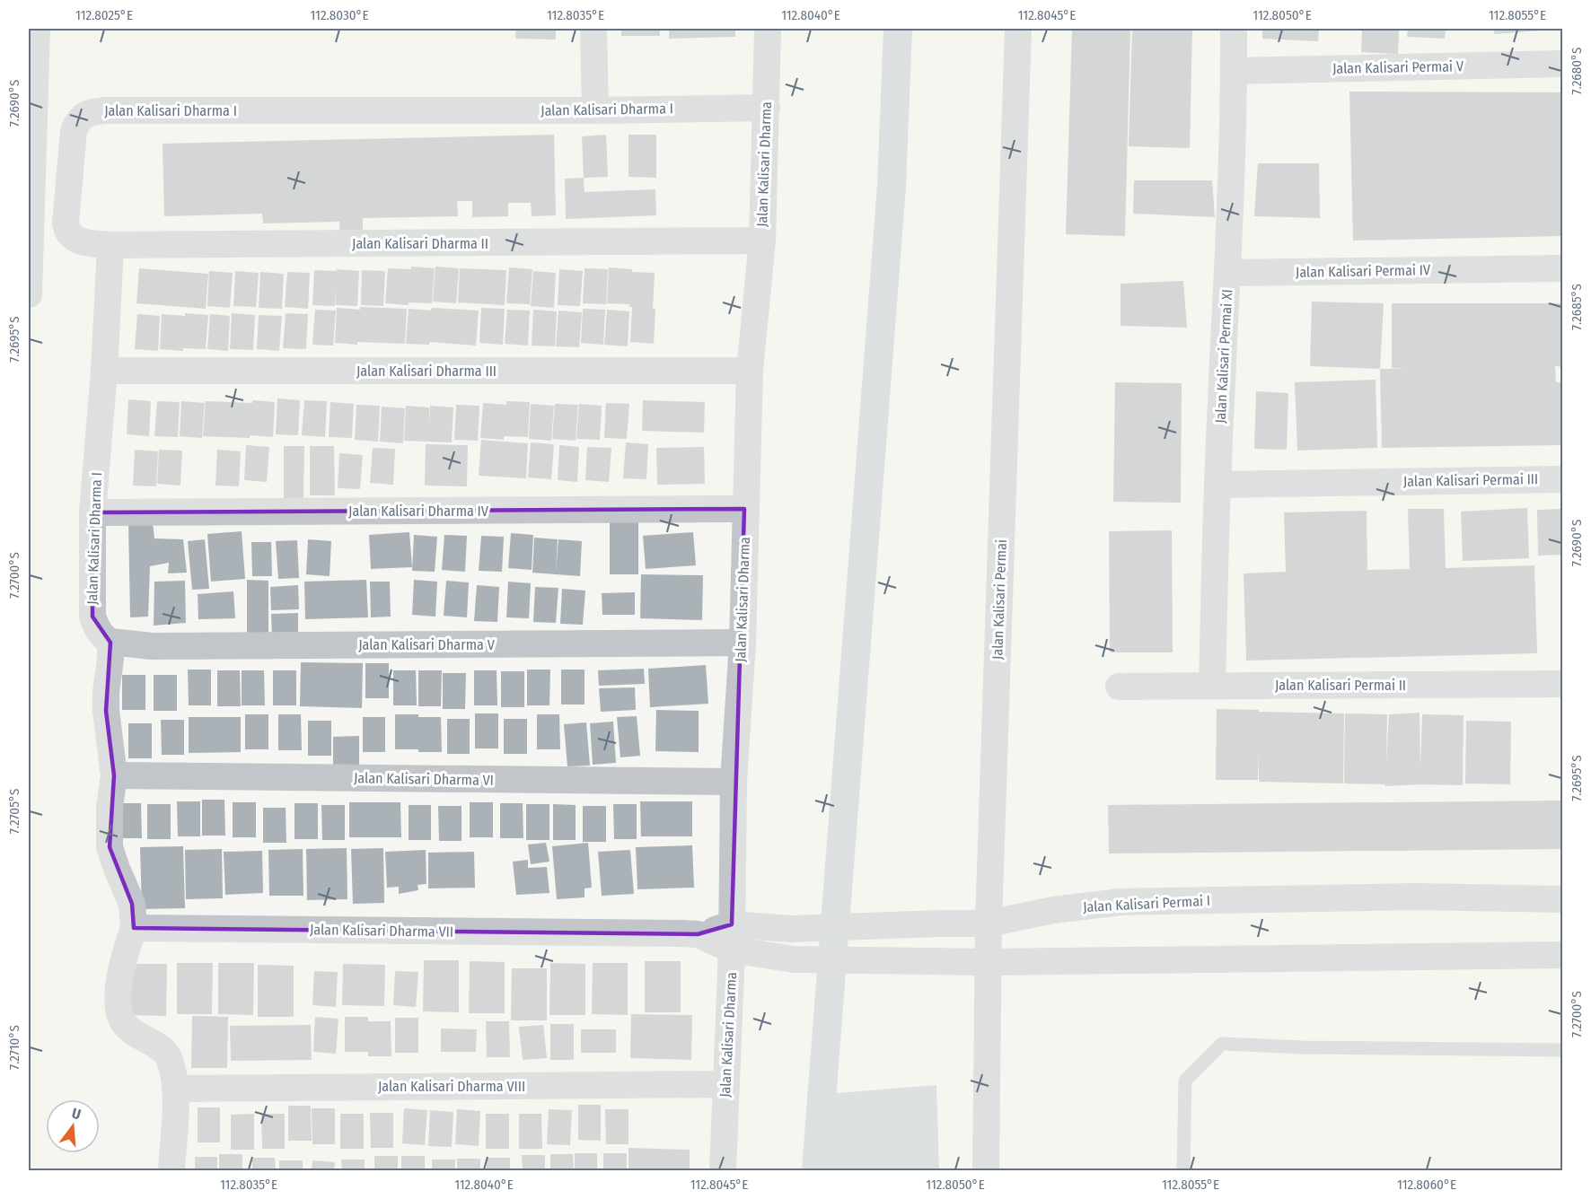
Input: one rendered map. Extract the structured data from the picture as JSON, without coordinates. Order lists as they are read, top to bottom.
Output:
{
  "streets": {
    "street": [
      "Jalan Kalisari Permai V",
      "Jalan Kalisari Dharma I",
      "Jalan Kalisari Dharma",
      "Jalan Kalisari Dharma II",
      "Jalan Kalisari Permai IV",
      "Jalan Kalisari Permai XI",
      "Jalan Kalisari Dharma III",
      "Jalan Kalisari Permai III",
      "Jalan Kalisari Dharma IV",
      "Jalan Kalisari Permai",
      "Jalan Kalisari Dharma V",
      "Jalan Kalisari Permai II",
      "Jalan Kalisari Dharma VI",
      "Jalan Kalisari Permai I",
      "Jalan Kalisari Dharma VII",
      "Jalan Kalisari Dharma VIII"
    ]
  },
  "crossings": [
    ["Jalan Kalisari Permai V", "Jalan Kalisari Permai XI"],
    ["Jalan Kalisari Dharma I", "Jalan Kalisari Dharma"],
    ["Jalan Kalisari Dharma I", "Jalan Kalisari Dharma II"],
    ["Jalan Kalisari Dharma I", "Jalan Kalisari Dharma III"],
    ["Jalan Kalisari Dharma I", "Jalan Kalisari Dharma IV"],
    ["Jalan Kalisari Dharma I", "Jalan Kalisari Dharma V"],
    ["Jalan Kalisari Dharma", "Jalan Kalisari Dharma II"],
    ["Jalan Kalisari Dharma", "Jalan Kalisari Dharma III"],
    ["Jalan Kalisari Dharma", "Jalan Kalisari Dharma IV"],
    ["Jalan Kalisari Dharma", "Jalan Kalisari Dharma V"],
    ["Jalan Kalisari Dharma", "Jalan Kalisari Dharma VI"],
    ["Jalan Kalisari Dharma", "Jalan Kalisari Permai I"],
    ["Jalan Kalisari Dharma", "Jalan Kalisari Dharma VII"],
    ["Jalan Kalisari Dharma", "Jalan Kalisari Dharma VIII"],
    ["Jalan Kalisari Permai IV", "Jalan Kalisari Permai XI"],
    ["Jalan Kalisari Permai XI", "Jalan Kalisari Permai III"],
    ["Jalan Kalisari Permai XI", "Jalan Kalisari Permai II"],
    ["Jalan Kalisari Permai", "Jalan Kalisari Permai I"],
    ["Jalan Kalisari Permai I", "Jalan Kalisari Dharma VII"]
  ],
  "north": "top",
  "coordinates": [
    "112.8025°E",
    "112.8030°E",
    "112.8035°E",
    "112.8040°E",
    "112.8045°E",
    "112.8050°E",
    "112.8055°E",
    "7.2680°S",
    "7.2690°S",
    "7.2685°S",
    "7.2695°S",
    "7.2700°S",
    "7.2705°S",
    "7.2710°S",
    "112.8060°E"
  ]
}
